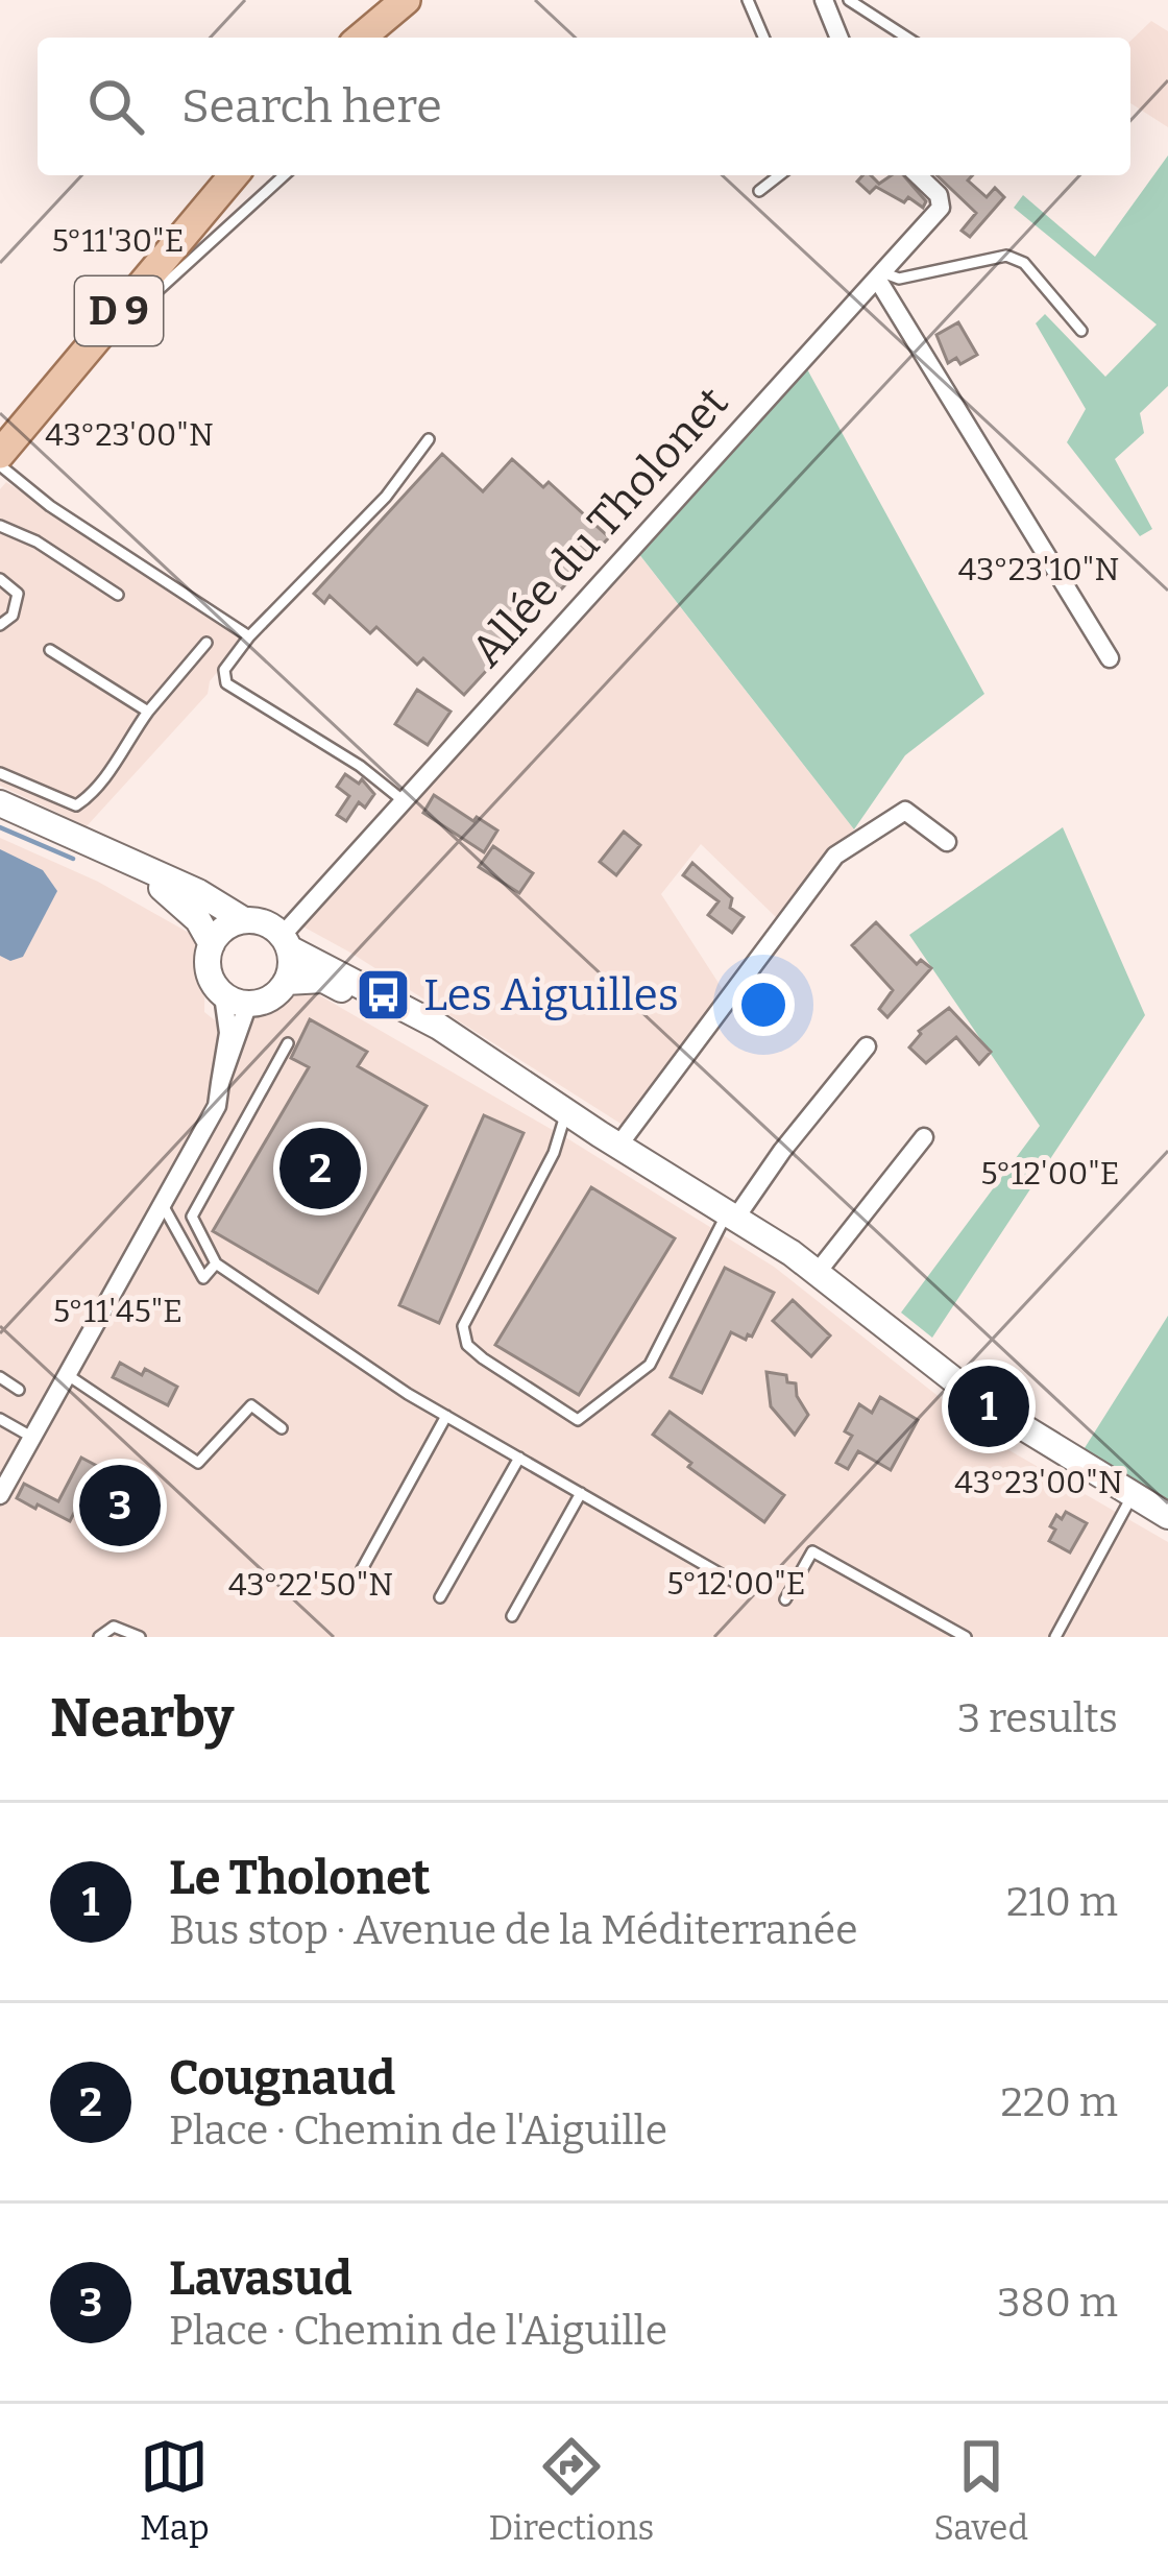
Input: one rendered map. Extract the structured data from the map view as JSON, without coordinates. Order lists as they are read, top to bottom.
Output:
{
  "streets": {
    "main road": ["D 9"],
    "street": ["Allée du Tholonet"]
  },
  "places": {
    "bus stop": ["Les Aiguilles"]
  },
  "page": {
    "search": "Search here",
    "pins": ["2", "1", "3"],
    "heading": ["Nearby", "3 results"],
    "list": [
      {
        "mark": "1",
        "name": "Le Tholonet",
        "note": "Bus stop · Avenue de la Méditerranée",
        "value": "210 m"
      },
      {
        "mark": "2",
        "name": "Cougnaud",
        "note": "Place · Chemin de l'Aiguille",
        "value": "220 m"
      },
      {
        "mark": "3",
        "name": "Lavasud",
        "note": "Place · Chemin de l'Aiguille",
        "value": "380 m"
      }
    ],
    "nav": ["Map", "Directions", "Saved"]
  },
  "coordinates": [
    "5°11'30\"E",
    "43°23'00\"N",
    "43°23'10\"N",
    "5°12'00\"E",
    "5°11'45\"E",
    "43°22'50\"N"
  ]
}
